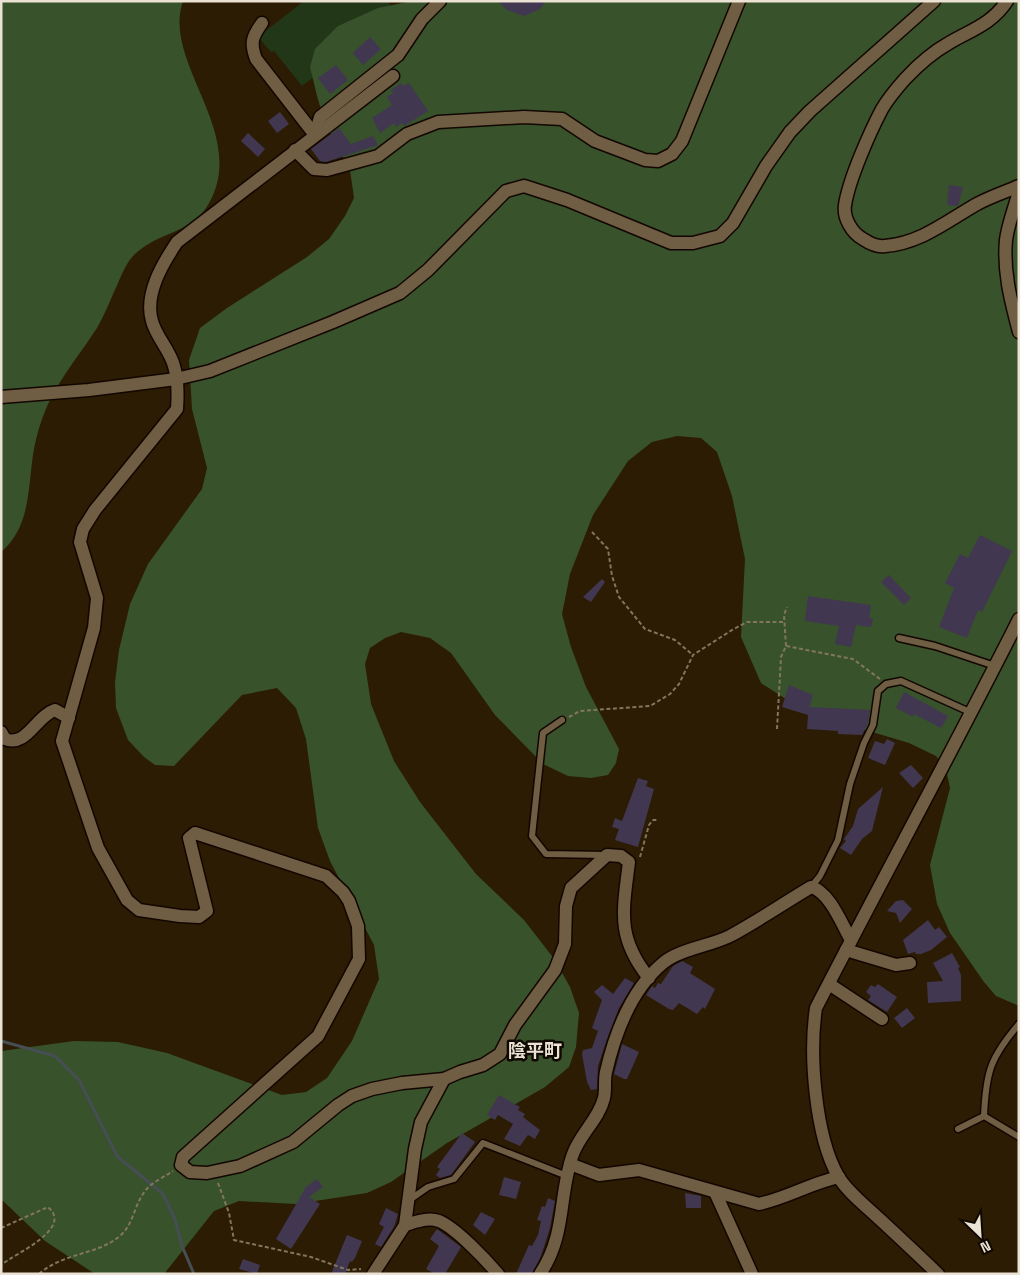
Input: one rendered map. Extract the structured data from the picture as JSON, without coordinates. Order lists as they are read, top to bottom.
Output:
{
  "districts": ["陰平町"],
  "north": "bottom right"
}
